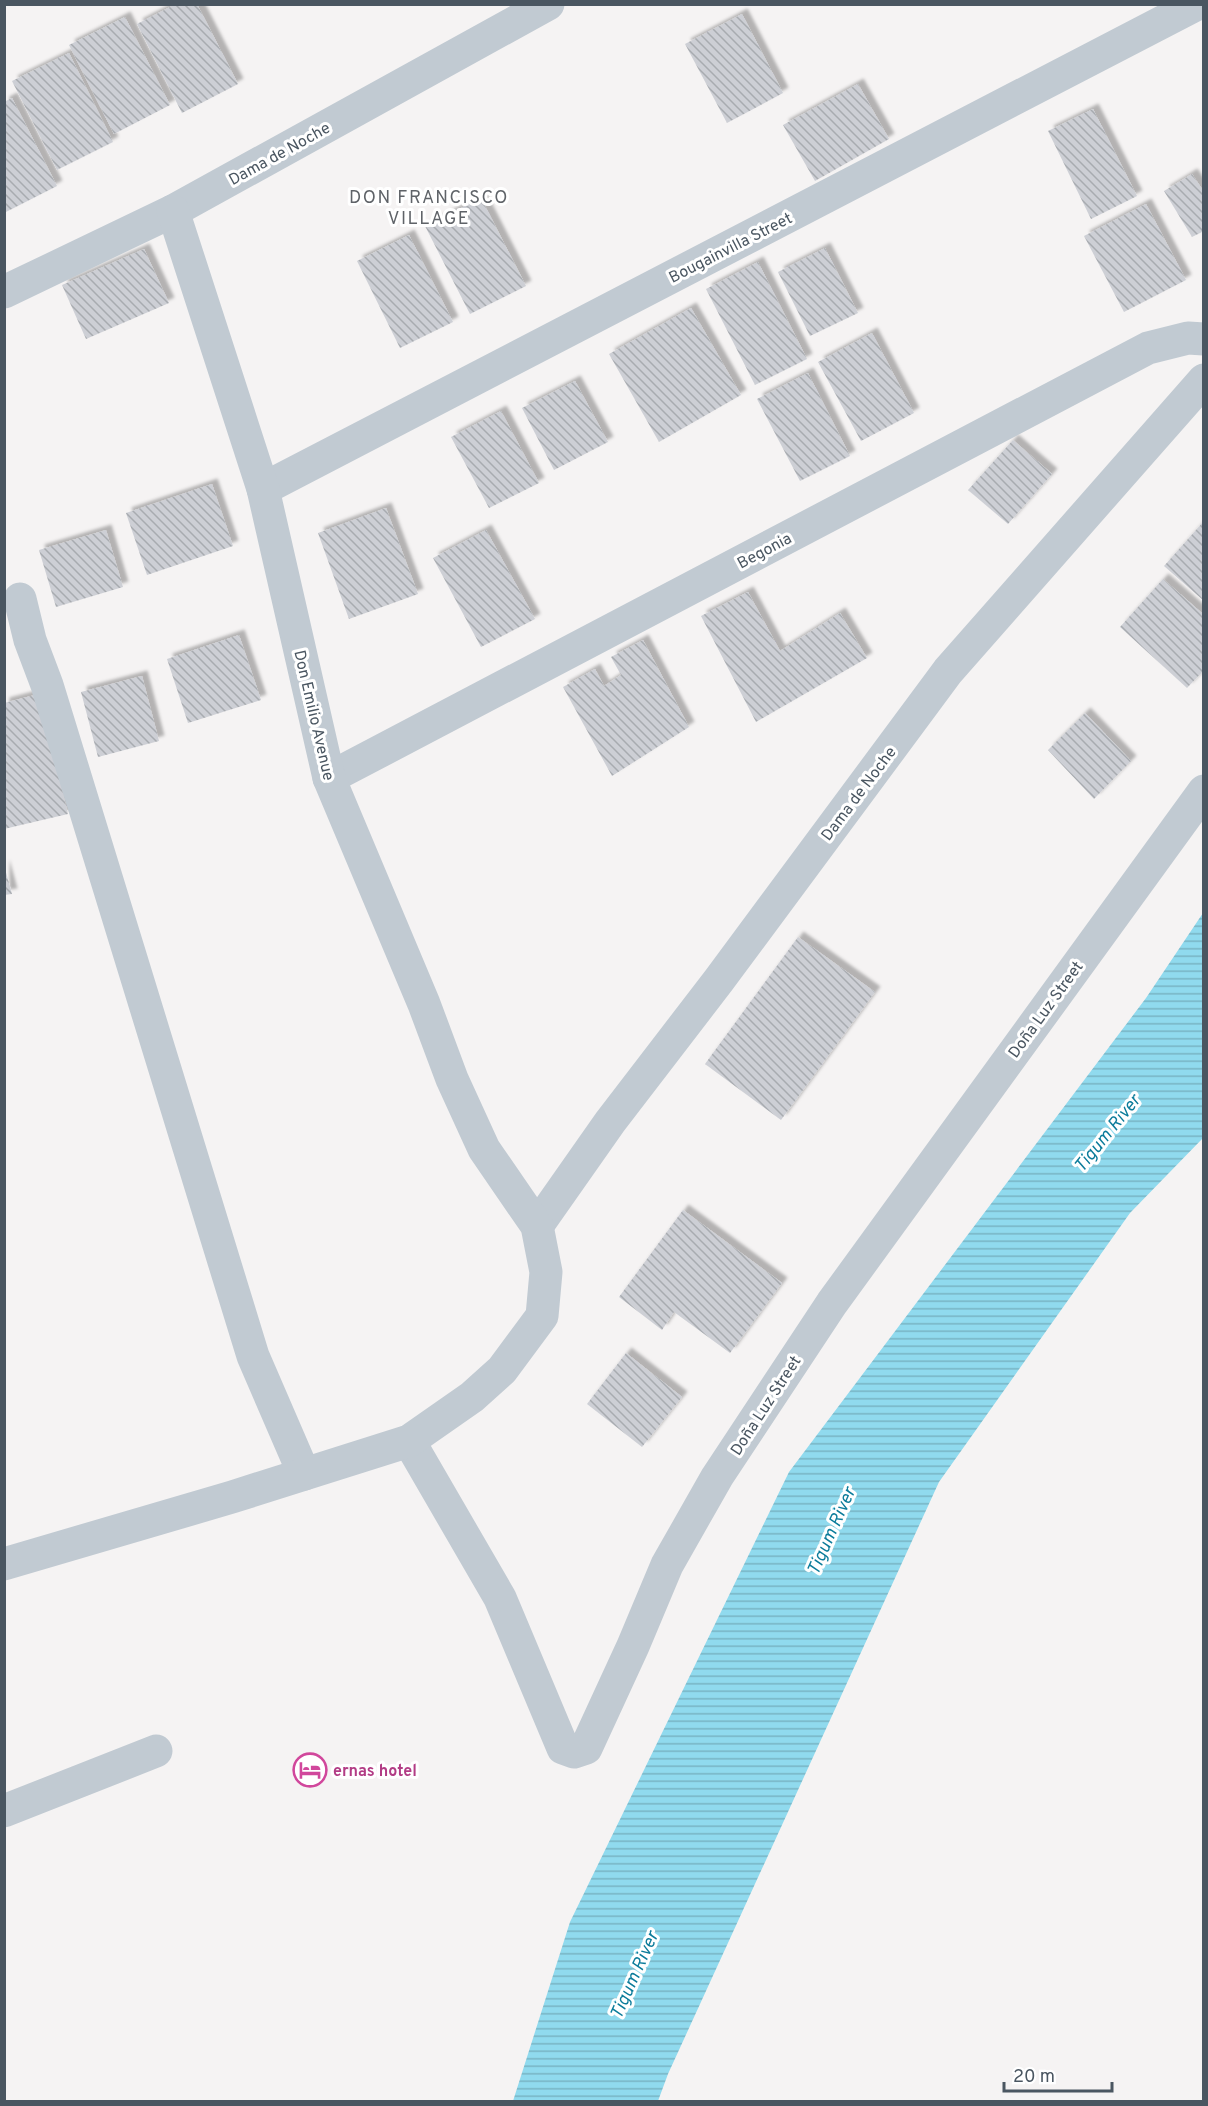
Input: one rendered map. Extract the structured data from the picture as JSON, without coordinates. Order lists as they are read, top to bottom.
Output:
{
  "streets": {
    "street": [
      "Dama de Noche",
      "Bougainvilla Street",
      "Begonia",
      "Don Emilio Avenue",
      "Doña Luz Street"
    ]
  },
  "crossings": [
    ["Dama de Noche", "Don Emilio Avenue"],
    ["Bougainvilla Street", "Don Emilio Avenue"],
    ["Begonia", "Don Emilio Avenue"]
  ],
  "districts": ["DON FRANCISCO VILLAGE"],
  "water": ["Tigum River"],
  "places": {
    "hotel": ["ernas hotel"]
  },
  "scale_bar": "20 m"
}
